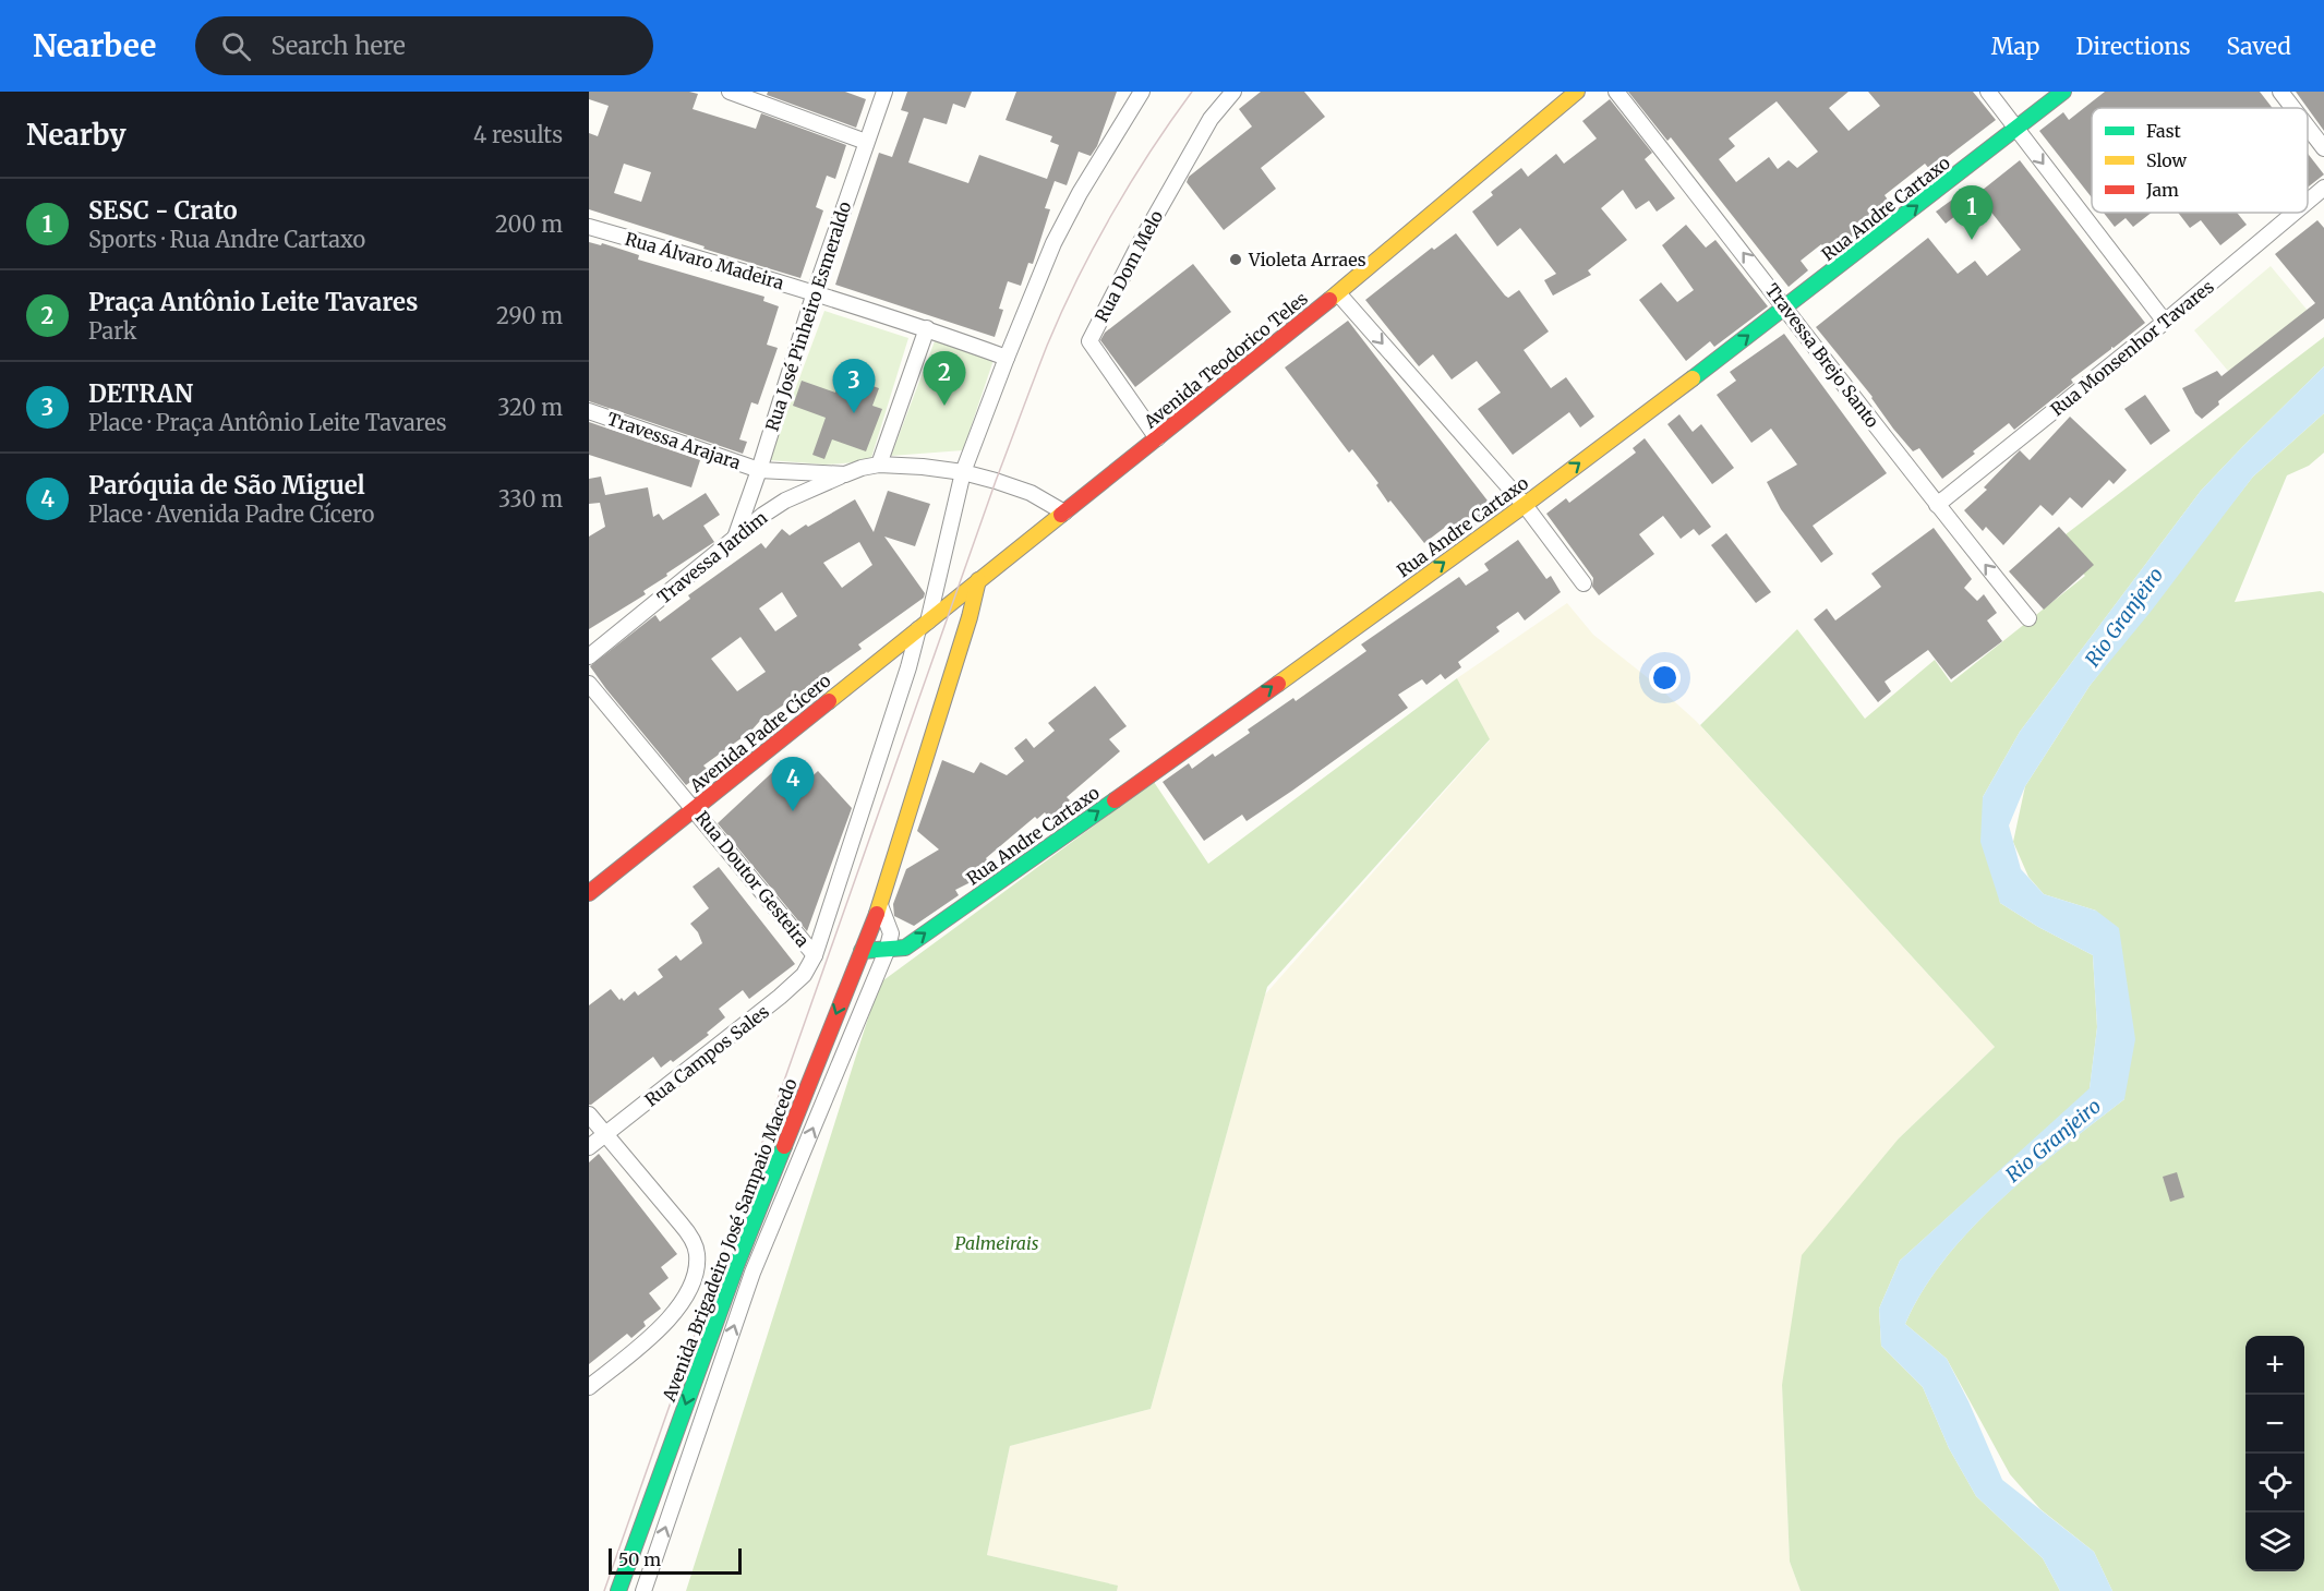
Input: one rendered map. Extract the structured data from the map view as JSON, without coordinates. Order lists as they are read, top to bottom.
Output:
{
  "streets": {
    "street": [
      "Rua Andre Cartaxo",
      "Rua Álvaro Madeira",
      "Rua Dom Melo",
      "Rua José Pinheiro Esmeraldo",
      "Rua Monsenhor Tavares",
      "Travessa Brejo Santo",
      "Avenida Teodorico Teles",
      "Travessa Arajara",
      "Travessa Jardim",
      "Avenida Padre Cícero",
      "Rua Doutor Gesteira",
      "Rua Campos Sales",
      "Avenida Brigadeiro José Sampaio Macedo"
    ]
  },
  "crossings": [
    ["Rua Andre Cartaxo", "Travessa Brejo Santo"],
    ["Rua Andre Cartaxo", "Avenida Brigadeiro José Sampaio Macedo"],
    ["Rua Álvaro Madeira", "Rua José Pinheiro Esmeraldo"],
    ["Rua Dom Melo", "Avenida Teodorico Teles"],
    ["Rua José Pinheiro Esmeraldo", "Travessa Arajara"],
    ["Rua José Pinheiro Esmeraldo", "Travessa Jardim"],
    ["Rua Monsenhor Tavares", "Travessa Brejo Santo"],
    ["Avenida Teodorico Teles", "Travessa Jardim"],
    ["Avenida Teodorico Teles", "Avenida Padre Cícero"],
    ["Avenida Teodorico Teles", "Avenida Brigadeiro José Sampaio Macedo"],
    ["Travessa Arajara", "Travessa Jardim"],
    ["Avenida Padre Cícero", "Rua Doutor Gesteira"],
    ["Rua Doutor Gesteira", "Rua Campos Sales"]
  ],
  "one_way": ["Rua Andre Cartaxo", "Travessa Brejo Santo"],
  "water": ["Rio Granjeiro"],
  "parks": ["Palmeirais"],
  "places": ["Violeta Arraes"],
  "legend": ["Fast", "Slow", "Jam"],
  "scale_bar": "50 m",
  "page": {
    "header": "Nearbee",
    "search": "Search here",
    "nav": ["Map", "Directions", "Saved"],
    "heading": ["Nearby", "4 results"],
    "list": [
      {
        "mark": "1",
        "name": "SESC - Crato",
        "note": "Sports · Rua Andre Cartaxo",
        "value": "200 m"
      },
      {
        "mark": "2",
        "name": "Praça Antônio Leite Tavares",
        "note": "Park",
        "value": "290 m"
      },
      {
        "mark": "3",
        "name": "DETRAN",
        "note": "Place · Praça Antônio Leite Tavares",
        "value": "320 m"
      },
      {
        "mark": "4",
        "name": "Paróquia de São Miguel",
        "note": "Place · Avenida Padre Cícero",
        "value": "330 m"
      }
    ],
    "pins": [
      "1",
      "2",
      "3",
      "4"
    ],
    "map_buttons": ["+", "−"],
    "scale": "50 m"
  }
}
